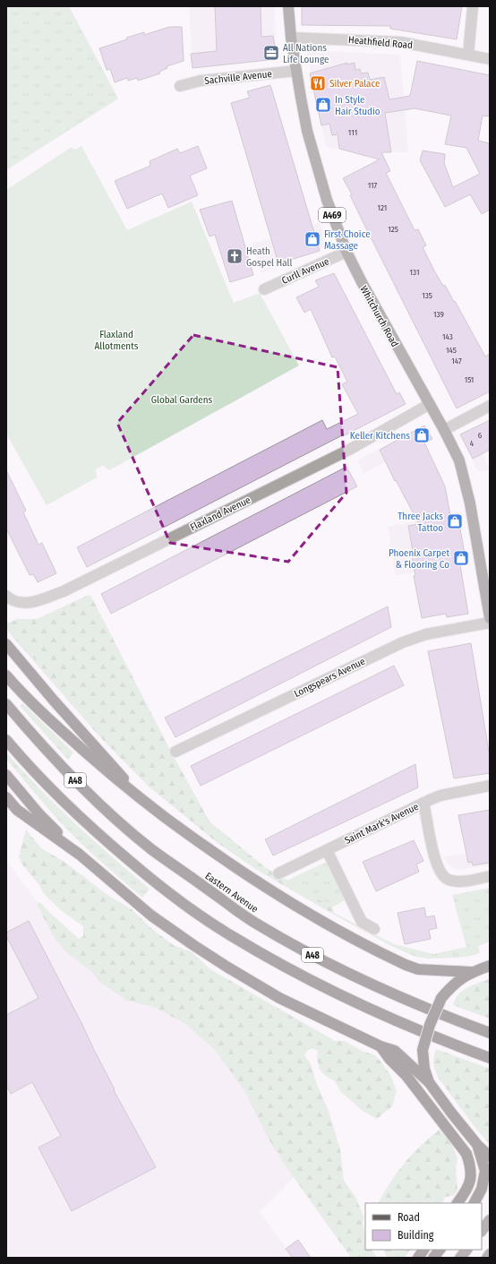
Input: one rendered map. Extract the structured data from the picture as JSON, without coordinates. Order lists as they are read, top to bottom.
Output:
{
  "streets": {
    "highway": ["A48", "Eastern Avenue"],
    "main road": ["A469", "Whitchurch Road"],
    "street": [
      "Heathfield Road",
      "Sachville Avenue",
      "Curll Avenue",
      "Flaxland Avenue",
      "Longspears Avenue",
      "Saint Mark's Avenue"
    ]
  },
  "crossings": [
    ["Heathfield Road", "Whitchurch Road"],
    ["Sachville Avenue", "Whitchurch Road"],
    ["Curll Avenue", "Whitchurch Road"],
    ["Whitchurch Road", "Flaxland Avenue"]
  ],
  "parks": ["Flaxland Allotments", "Global Gardens"],
  "places": {
    "office": ["All Nations Life Lounge"],
    "restaurant": ["Silver Palace"],
    "shop": [
      "In Style Hair Studio",
      "First Choice Massage",
      "Keller Kitchens",
      "Three Jacks Tattoo",
      "Phoenix Carpet & Flooring Co"
    ],
    "church": ["Heath Gospel Hall"]
  },
  "house_numbers": [
    "111",
    "117",
    "121",
    "125",
    "131",
    "135",
    "139",
    "143",
    "145",
    "147",
    "151",
    "6",
    "4"
  ],
  "legend": ["Road", "Building"]
}
